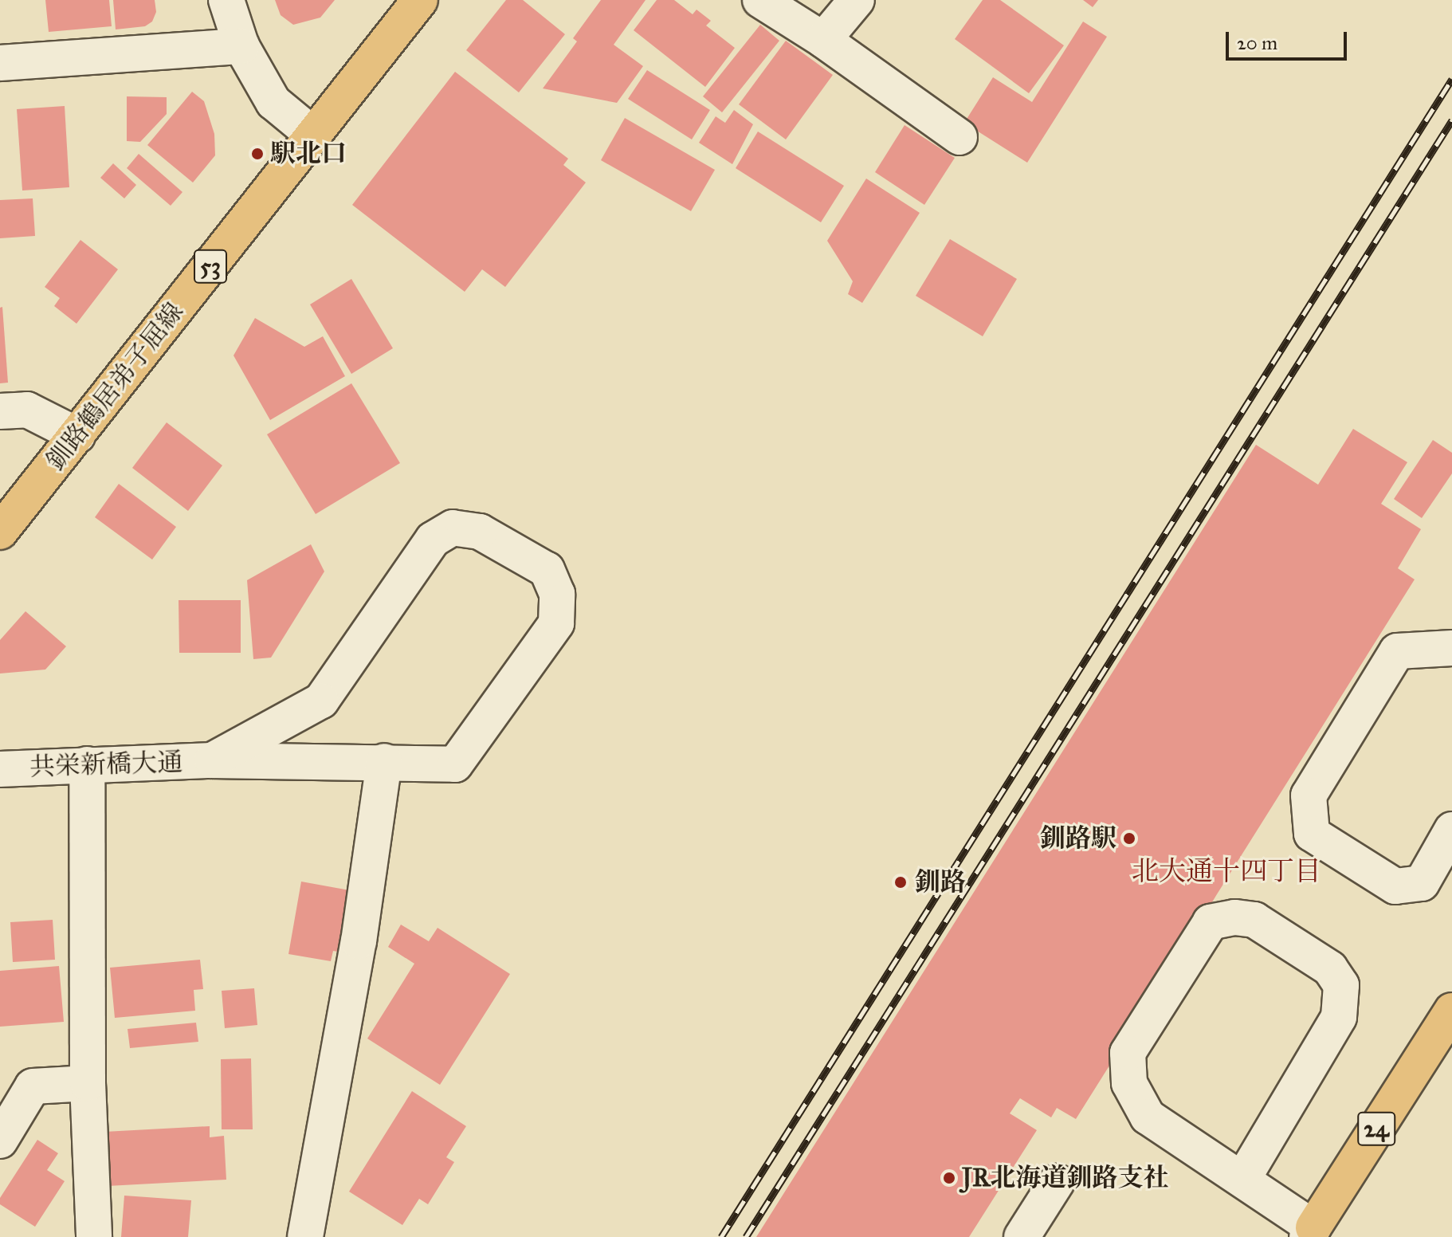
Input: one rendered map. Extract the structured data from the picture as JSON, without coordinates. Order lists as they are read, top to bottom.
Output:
{
  "streets": {
    "main road": ["53", "釧路鶴居弟子屈線", "24"],
    "street": ["共栄新橋大通"]
  },
  "districts": ["北大通十四丁目"],
  "places": [
    "駅北口",
    "釧路駅",
    "釧路",
    "JR北海道釧路支社"
  ],
  "scale_bar": "20 m"
}
